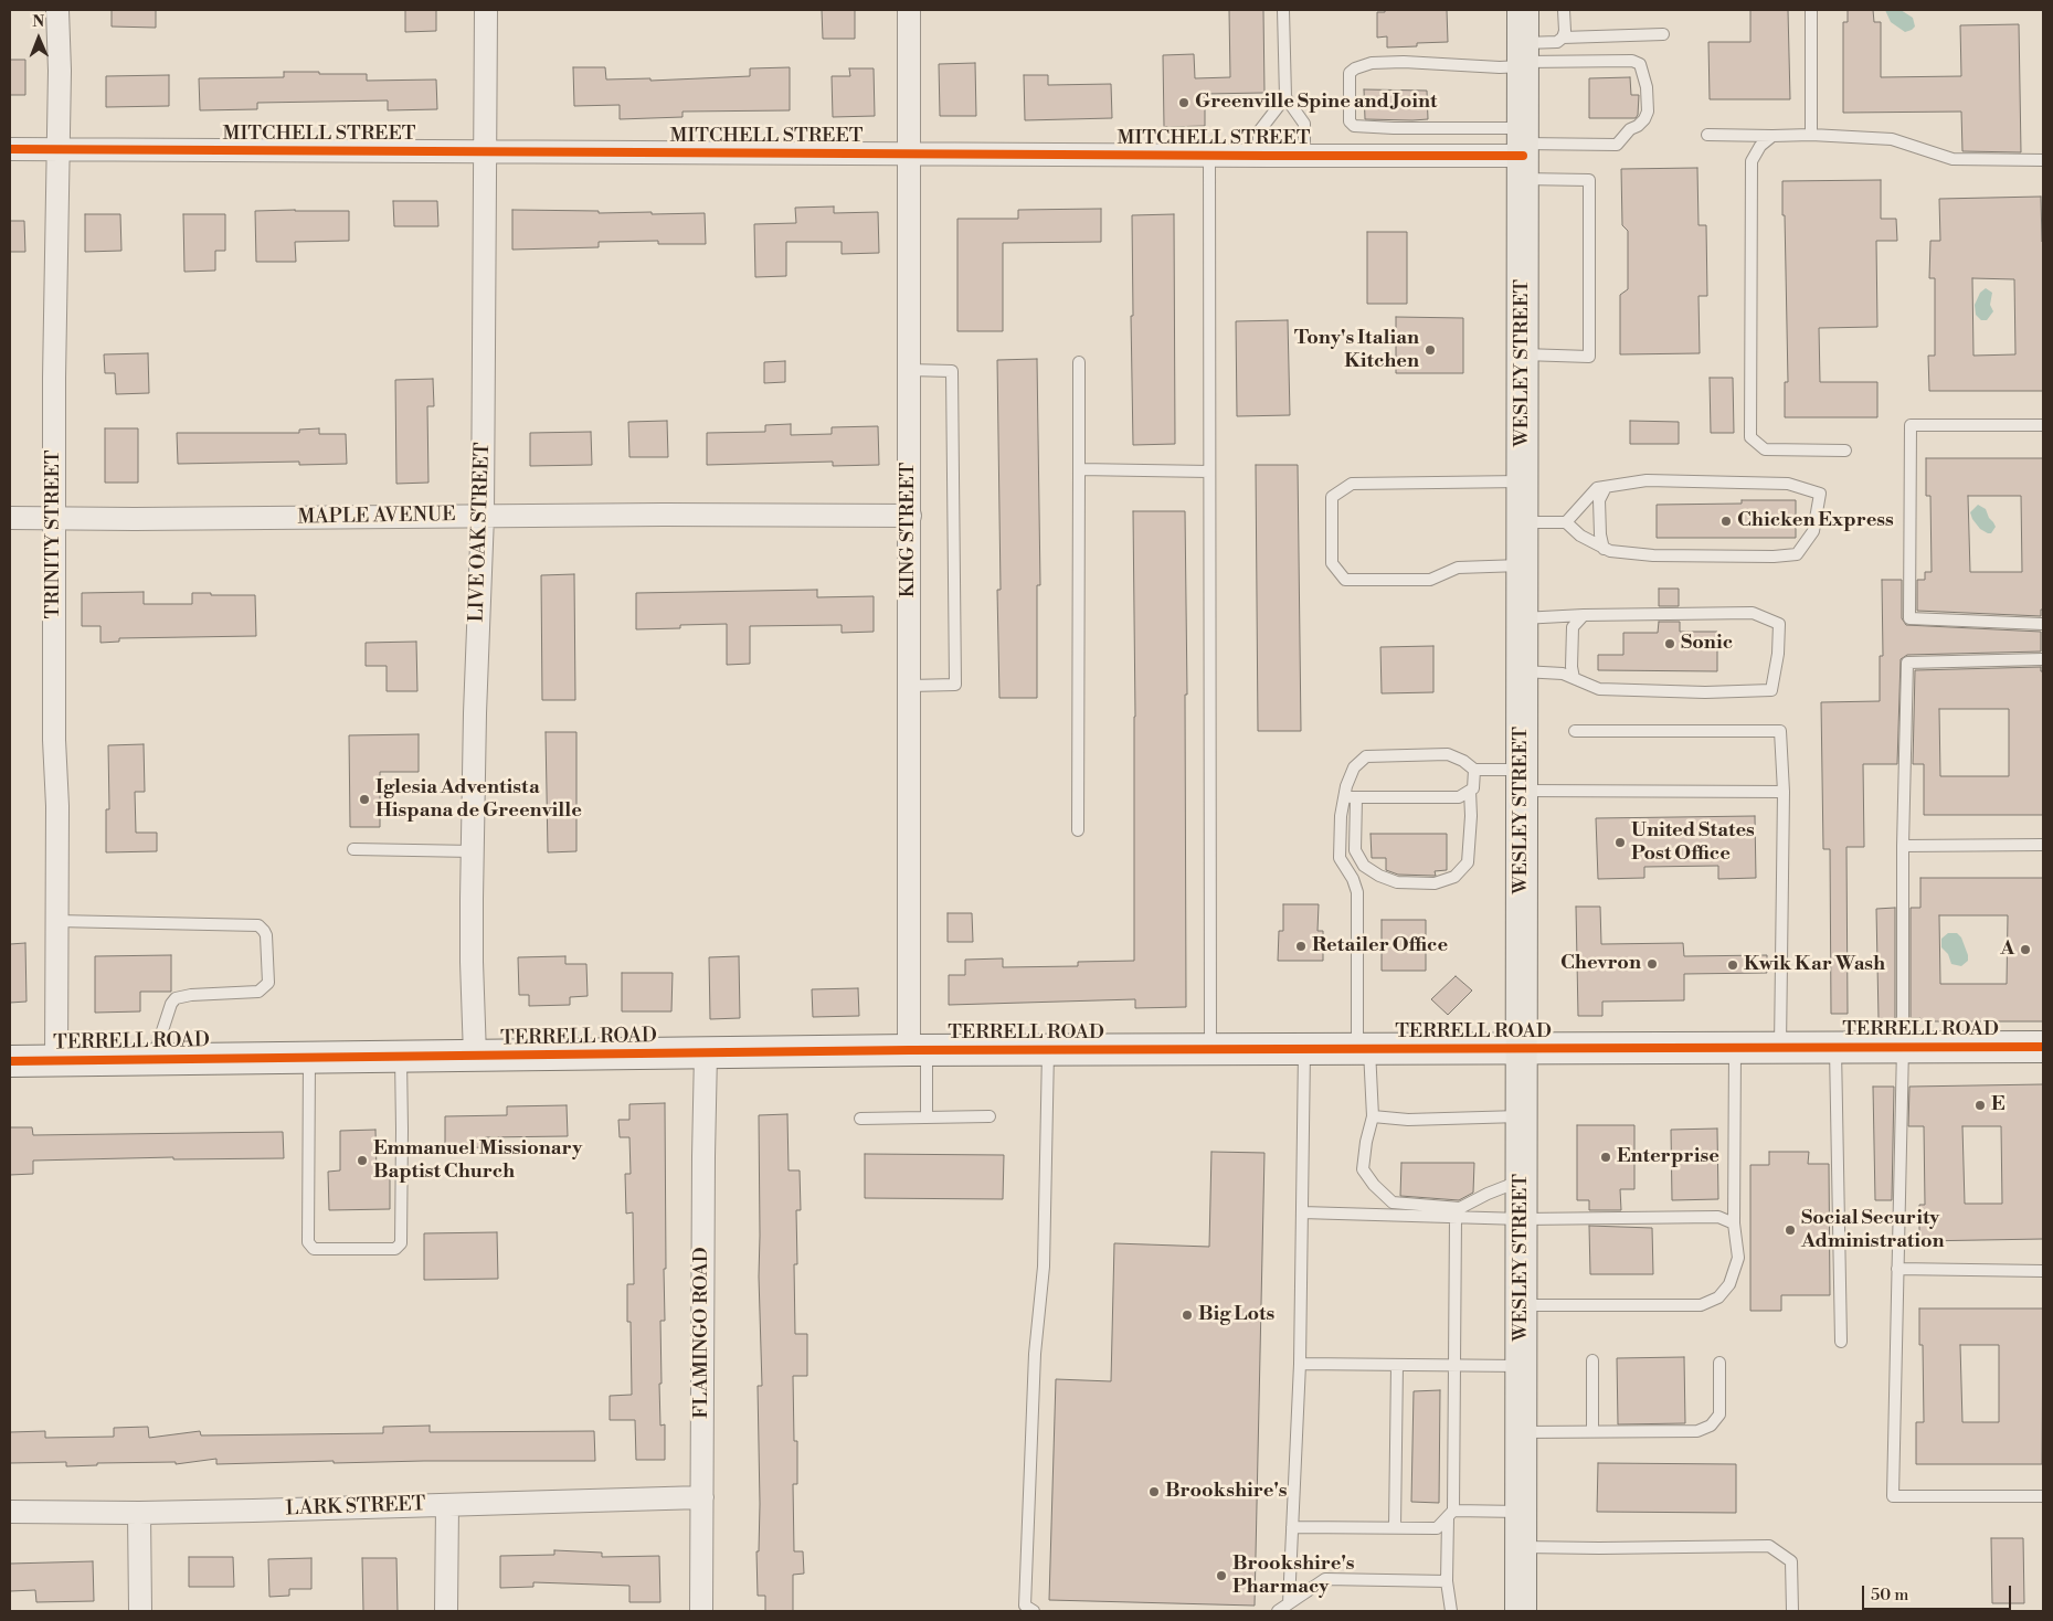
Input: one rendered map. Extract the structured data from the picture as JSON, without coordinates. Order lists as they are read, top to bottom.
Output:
{
  "streets": {
    "main road": ["WESLEY STREET"],
    "street": [
      "MITCHELL STREET",
      "MAPLE AVENUE",
      "KING STREET",
      "LIVE OAK STREET",
      "TRINITY STREET",
      "TERRELL ROAD",
      "FLAMINGO ROAD",
      "LARK STREET"
    ]
  },
  "crossings": [
    ["MITCHELL STREET", "WESLEY STREET"],
    ["MITCHELL STREET", "KING STREET"],
    ["MITCHELL STREET", "LIVE OAK STREET"],
    ["MITCHELL STREET", "TRINITY STREET"],
    ["WESLEY STREET", "TERRELL ROAD"],
    ["MAPLE AVENUE", "KING STREET"],
    ["MAPLE AVENUE", "LIVE OAK STREET"],
    ["MAPLE AVENUE", "TRINITY STREET"],
    ["KING STREET", "TERRELL ROAD"],
    ["LIVE OAK STREET", "TERRELL ROAD"],
    ["TRINITY STREET", "TERRELL ROAD"],
    ["TERRELL ROAD", "FLAMINGO ROAD"],
    ["FLAMINGO ROAD", "LARK STREET"]
  ],
  "places": [
    "Greenville Spine and Joint",
    "Tony's Italian Kitchen",
    "Chicken Express",
    "Sonic",
    "Iglesia Adventista Hispana de Greenville",
    "United States Post Office",
    "Retailer Office",
    "A",
    "Chevron",
    "Kwik Kar Wash",
    "E",
    "Enterprise",
    "Emmanuel Missionary Baptist Church",
    "Social Security Administration",
    "Big Lots",
    "Brookshire's",
    "Brookshire's Pharmacy"
  ],
  "scale_bar": "50 m",
  "north": "top"
}
